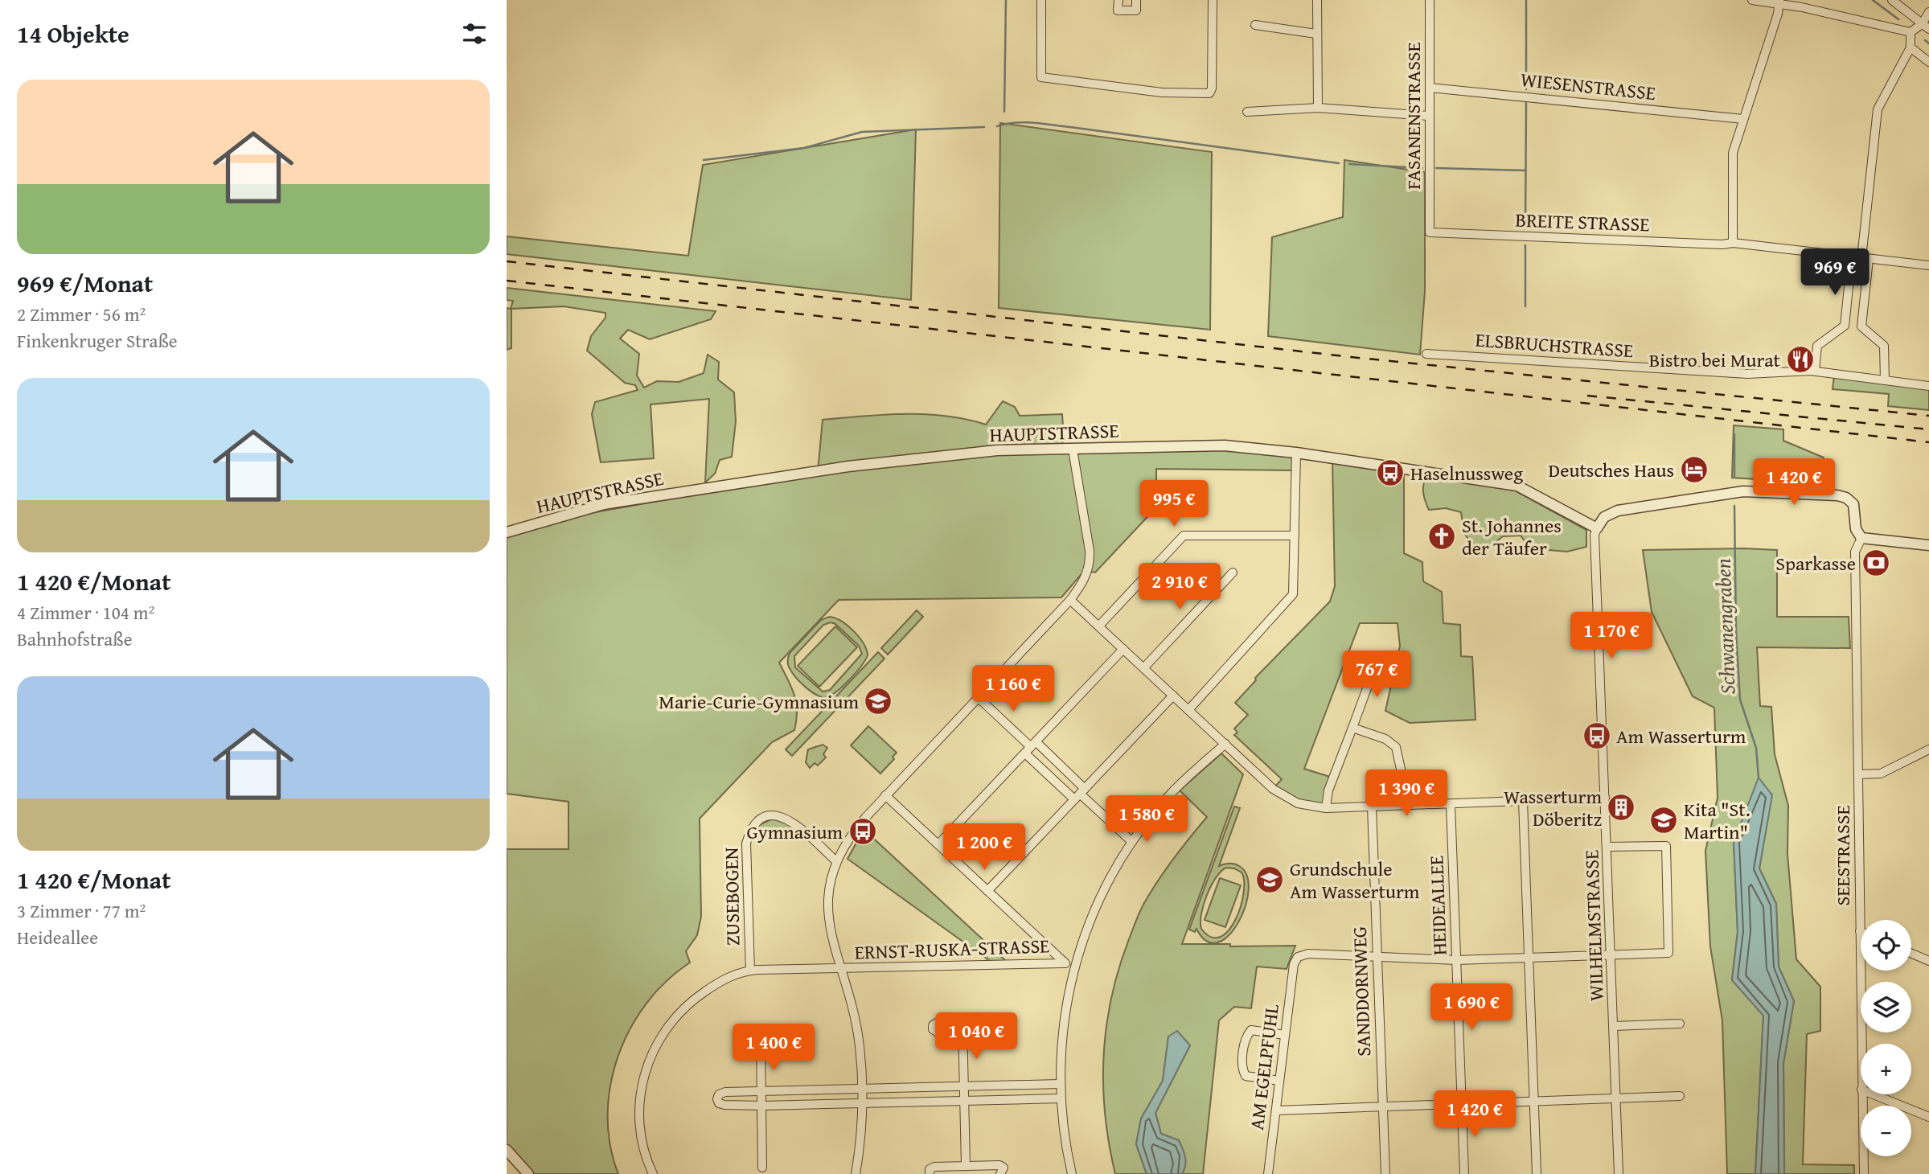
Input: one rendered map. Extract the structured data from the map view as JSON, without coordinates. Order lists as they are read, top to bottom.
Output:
{
  "streets": {
    "street": [
      "WIESENSTRASSE",
      "FASANENSTRASSE",
      "BREITE STRASSE",
      "ELSBRUCHSTRASSE",
      "HAUPTSTRASSE",
      "SEESTRASSE",
      "ZUSEBOGEN",
      "HEIDEALLEE",
      "WILHELMSTRASSE",
      "ERNST-RUSKA-STRASSE",
      "SANDDORNWEG",
      "AM EGELPFUHL"
    ]
  },
  "crossings": [
    ["WIESENSTRASSE", "FASANENSTRASSE"],
    ["FASANENSTRASSE", "BREITE STRASSE"],
    ["HAUPTSTRASSE", "WILHELMSTRASSE"],
    ["ZUSEBOGEN", "ERNST-RUSKA-STRASSE"],
    ["SANDDORNWEG", "AM EGELPFUHL"]
  ],
  "water": ["Schwanengraben"],
  "places": {
    "restaurant": ["Bistro bei Murat"],
    "hotel": ["Deutsches Haus"],
    "bus stop": ["Haselnussweg", "Am Wasserturm", "Gymnasium"],
    "church": ["St. Johannes der Täufer"],
    "bank": ["Sparkasse"],
    "school or university": ["Marie-Curie-Gymnasium", "Kita \"St. Martin\"", "Grundschule Am Wasserturm"],
    "building": ["Wasserturm Döberitz"]
  },
  "page": {
    "heading": "14 Objekte",
    "list": [
      {
        "name": "969 €/Monat",
        "note": "2 Zimmer · 56 m² · Finkenkruger Straße"
      },
      {
        "name": "1 420 €/Monat",
        "note": "4 Zimmer · 104 m² · Bahnhofstraße"
      },
      {
        "name": "1 420 €/Monat",
        "note": "3 Zimmer · 77 m² · Heideallee"
      }
    ],
    "price": [
      "969 €",
      "1 420 €",
      "995 €",
      "2 910 €",
      "1 170 €",
      "767 €",
      "1 160 €",
      "1 390 €",
      "1 580 €",
      "1 200 €",
      "1 690 €",
      "1 040 €",
      "1 400 €",
      "1 420 €"
    ],
    "map_buttons": ["+", "−"]
  }
}
